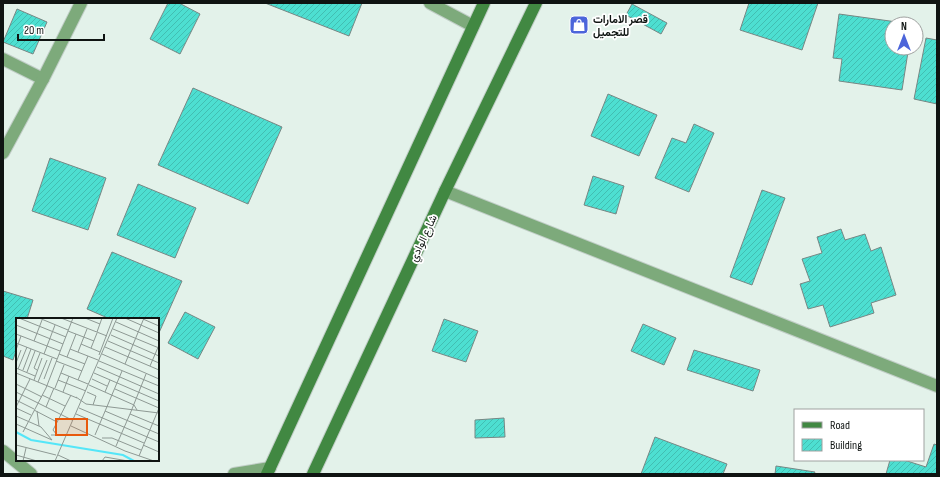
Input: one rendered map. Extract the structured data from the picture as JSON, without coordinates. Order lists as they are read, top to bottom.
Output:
{
  "streets": {
    "main road": ["شارع الوادي"]
  },
  "places": {
    "shop": ["قصر الامارات للتجميل"]
  },
  "legend": ["Road", "Building"],
  "scale_bar": "20 m",
  "north": "top"
}
